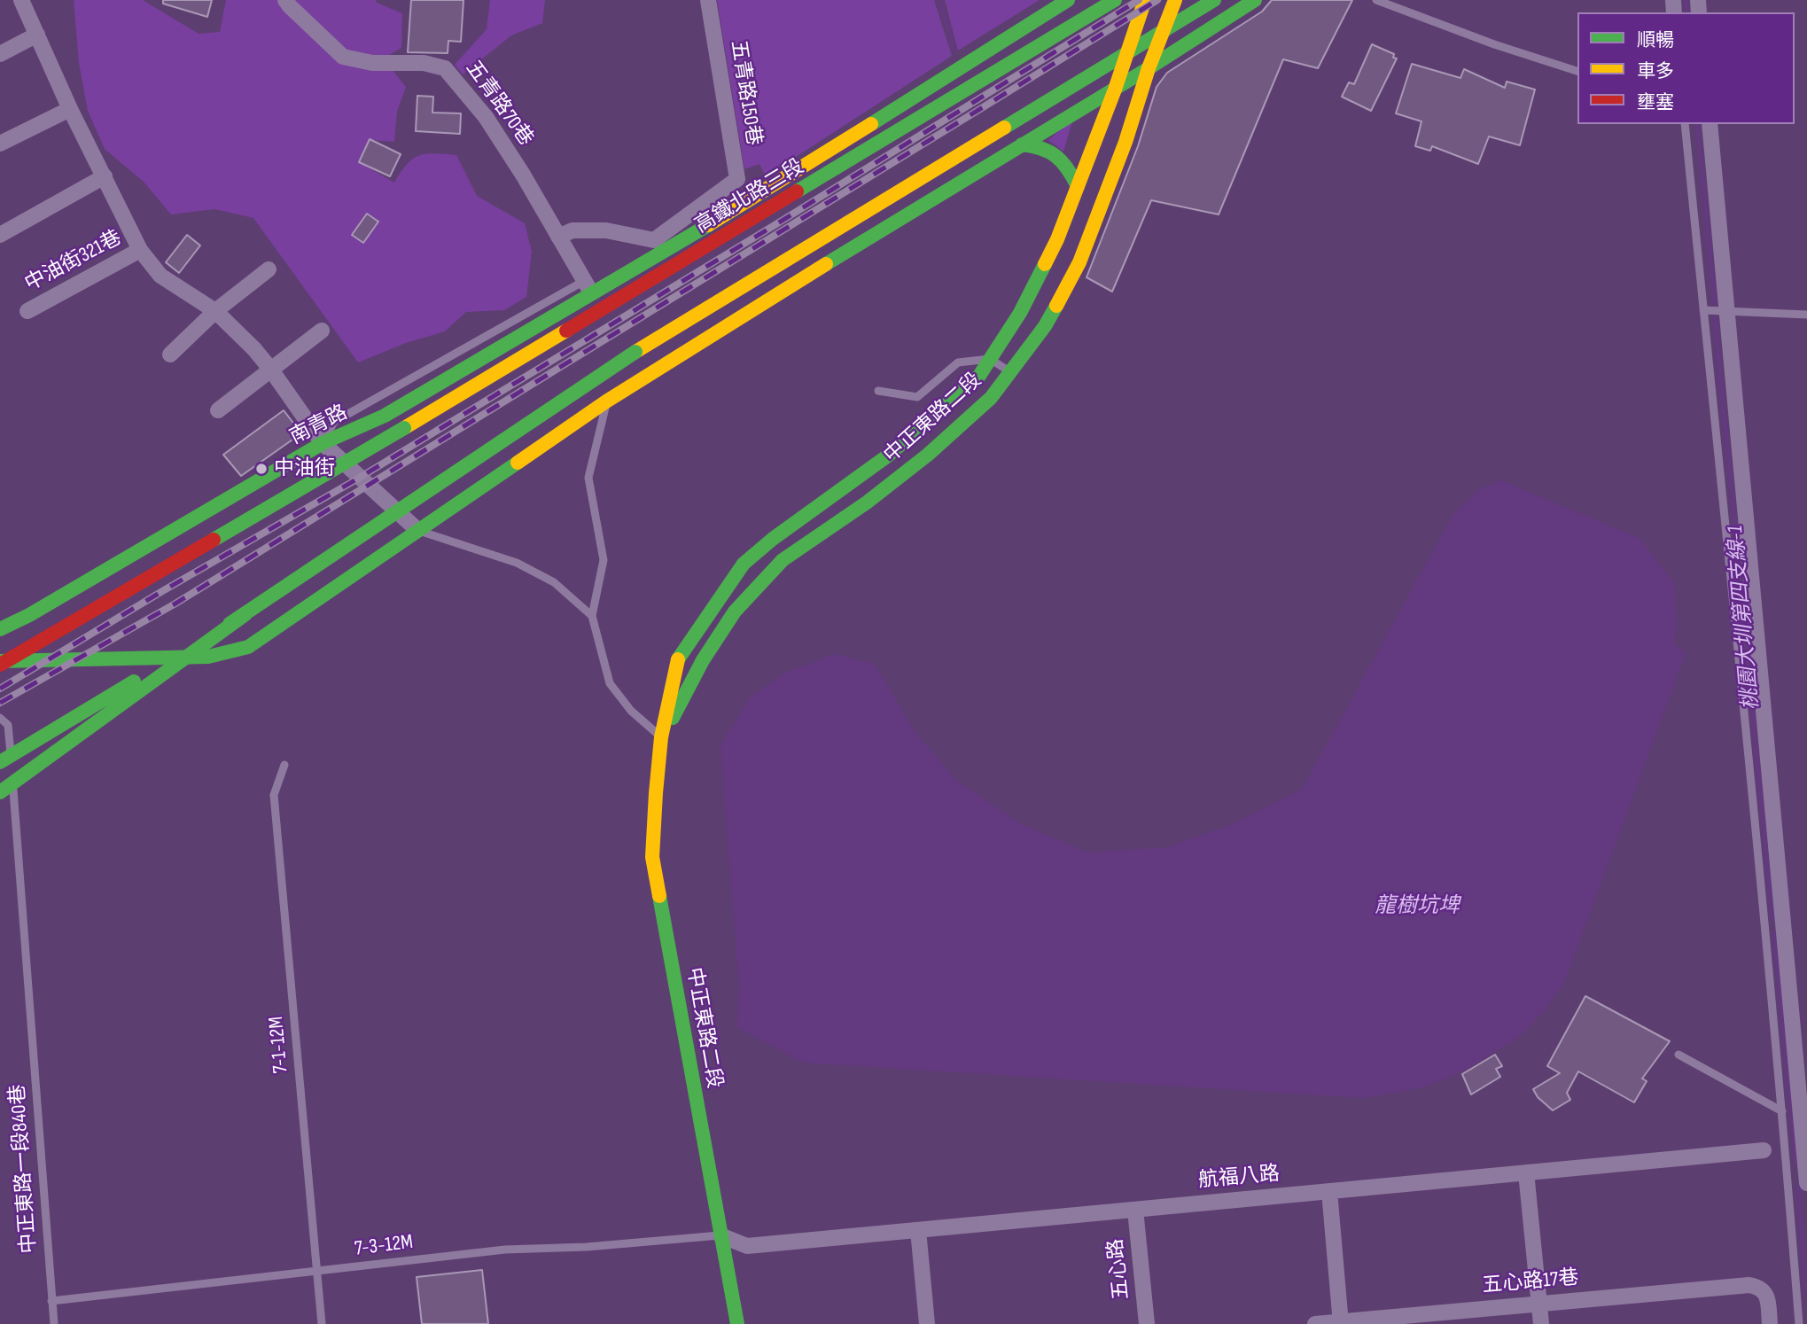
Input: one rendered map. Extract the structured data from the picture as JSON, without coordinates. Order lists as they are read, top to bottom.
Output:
{
  "streets": {
    "main road": ["高鐵北路三段", "中正東路二段", "南青路"],
    "street": [
      "五青路150巷",
      "五青路70巷",
      "中油街321巷",
      "航福八路",
      "五心路",
      "五心路17巷"
    ],
    "lane": ["7-1-12M", "中正東路一段840巷", "7-3-12M"]
  },
  "crossings": [
    ["五青路150巷", "高鐵北路三段"],
    ["五青路70巷", "高鐵北路三段"],
    ["五青路70巷", "南青路"],
    ["高鐵北路三段", "南青路"],
    ["中正東路二段", "航福八路"],
    ["中正東路二段", "7-3-12M"],
    ["7-1-12M", "7-3-12M"],
    ["中正東路一段840巷", "7-3-12M"],
    ["航福八路", "7-3-12M"],
    ["航福八路", "五心路"]
  ],
  "water": ["桃園大圳第四支線-1", "龍樹坑埤"],
  "places": ["中油街"],
  "legend": ["順暢", "車多", "壅塞"]
}
